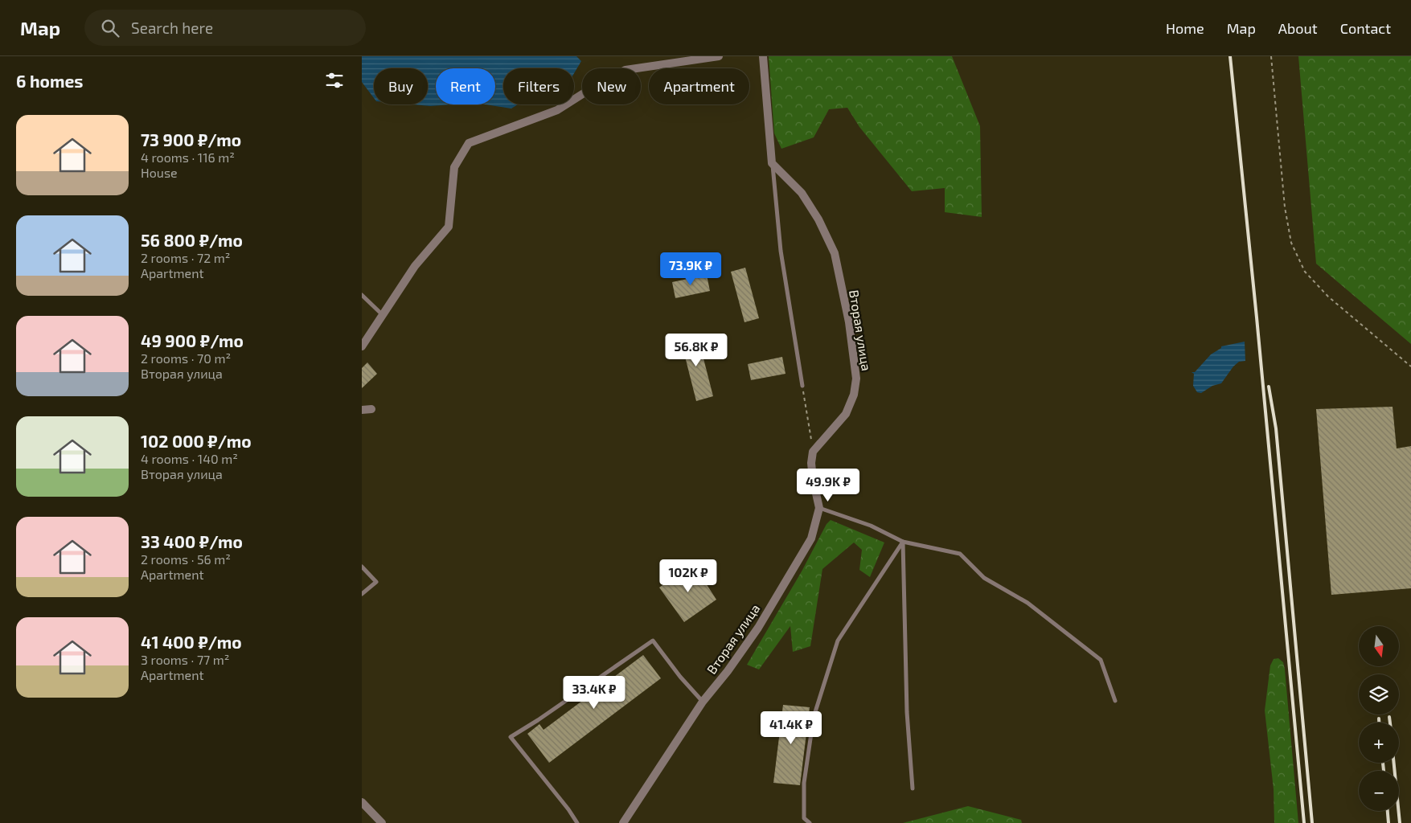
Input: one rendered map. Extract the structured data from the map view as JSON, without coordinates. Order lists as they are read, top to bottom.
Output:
{
  "streets": {
    "street": ["Вторая улица"]
  },
  "north": "bottom",
  "page": {
    "header": "Map",
    "search": "Search here",
    "nav": [
      "Home",
      "Map",
      "About",
      "Contact"
    ],
    "heading": "6 homes",
    "chip": [
      "Buy",
      "Rent",
      "Filters",
      "New",
      "Apartment"
    ],
    "list": [
      {
        "name": "73 900 ₽/mo",
        "note": "4 rooms · 116 m² · House"
      },
      {
        "name": "56 800 ₽/mo",
        "note": "2 rooms · 72 m² · Apartment"
      },
      {
        "name": "49 900 ₽/mo",
        "note": "2 rooms · 70 m² · Вторая улица"
      },
      {
        "name": "102 000 ₽/mo",
        "note": "4 rooms · 140 m² · Вторая улица"
      },
      {
        "name": "33 400 ₽/mo",
        "note": "2 rooms · 56 m² · Apartment"
      },
      {
        "name": "41 400 ₽/mo",
        "note": "3 rooms · 77 m² · Apartment"
      }
    ],
    "price": [
      "73.9K ₽",
      "56.8K ₽",
      "49.9K ₽",
      "102K ₽",
      "33.4K ₽",
      "41.4K ₽"
    ],
    "map_buttons": ["+", "−"]
  }
}
